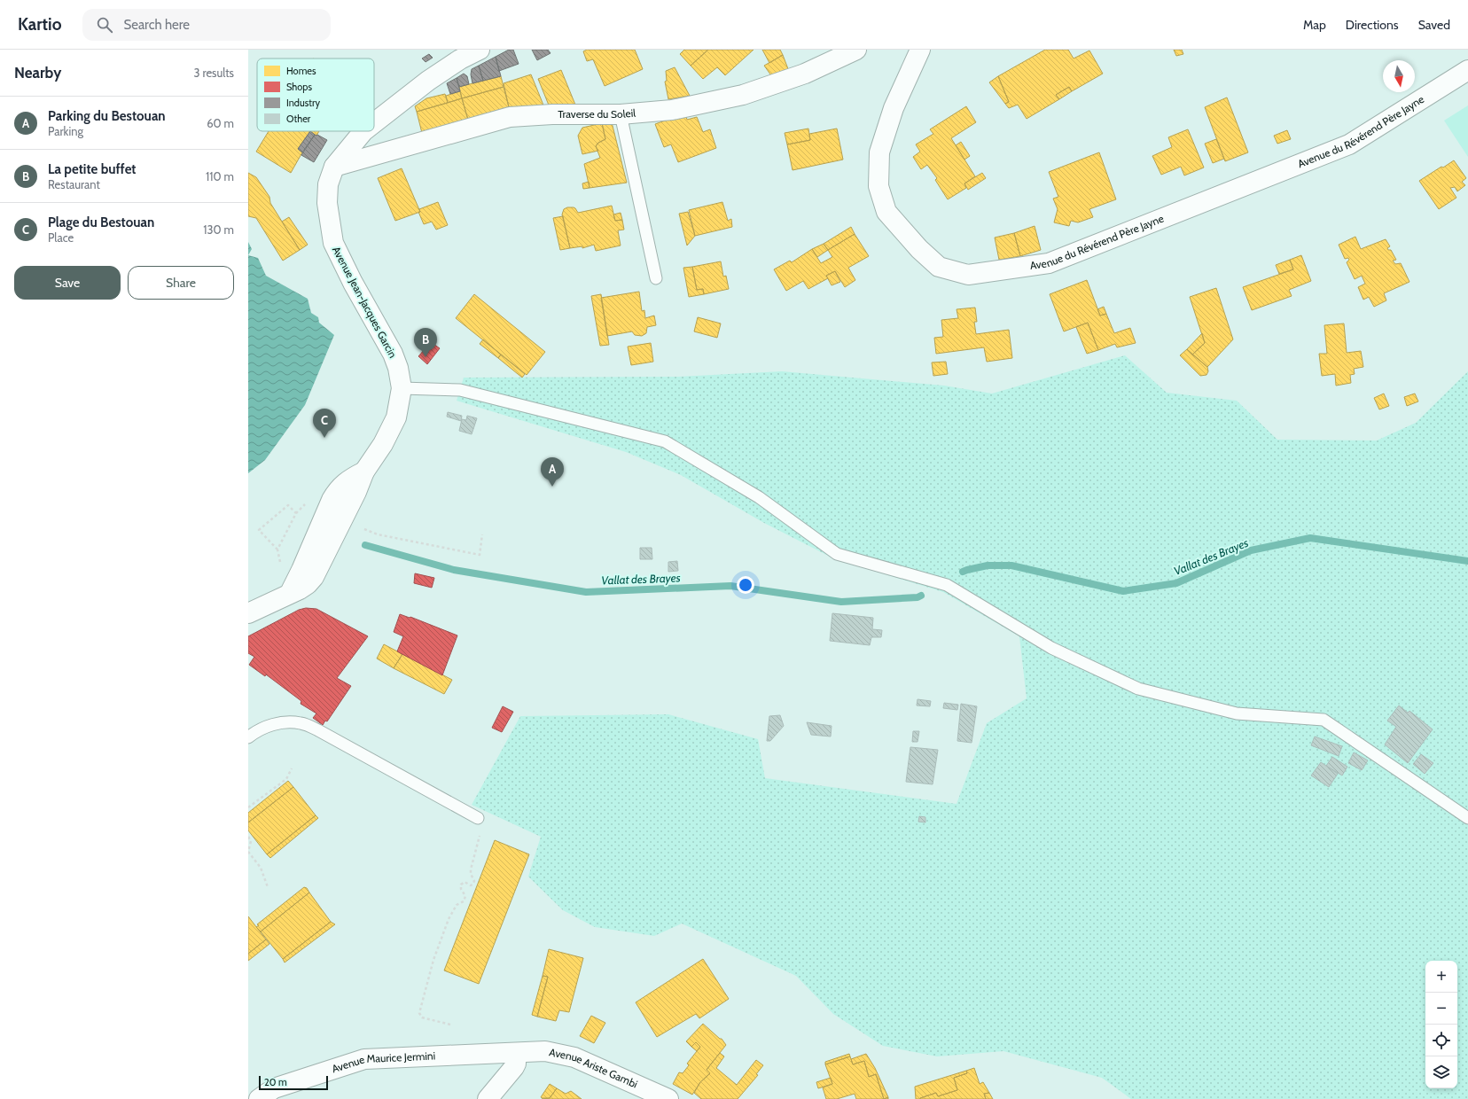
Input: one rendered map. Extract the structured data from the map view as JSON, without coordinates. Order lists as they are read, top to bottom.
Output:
{
  "streets": {
    "street": [
      "Traverse du Soleil",
      "Avenue du Révérend Père Jayne",
      "Avenue Jean-Jacques Garcin",
      "Avenue Maurice Jermini",
      "Avenue Ariste Gambi"
    ]
  },
  "crossings": [
    ["Traverse du Soleil", "Avenue Jean-Jacques Garcin"],
    ["Avenue Maurice Jermini", "Avenue Ariste Gambi"]
  ],
  "water": ["Vallat des Brayes"],
  "legend": [
    "Homes",
    "Shops",
    "Industry",
    "Other"
  ],
  "scale_bar": "20 m",
  "north": "bottom",
  "page": {
    "header": "Kartio",
    "search": "Search here",
    "nav": ["Map", "Directions", "Saved"],
    "heading": ["Nearby", "3 results"],
    "list": [
      {
        "mark": "A",
        "name": "Parking du Bestouan",
        "note": "Parking",
        "value": "60 m"
      },
      {
        "mark": "B",
        "name": "La petite buffet",
        "note": "Restaurant",
        "value": "110 m"
      },
      {
        "mark": "C",
        "name": "Plage du Bestouan",
        "note": "Place",
        "value": "130 m"
      }
    ],
    "buttons": ["Save", "Share"],
    "pins": ["B", "C", "A"],
    "map_buttons": ["+", "−"],
    "scale": "20 m"
  }
}
